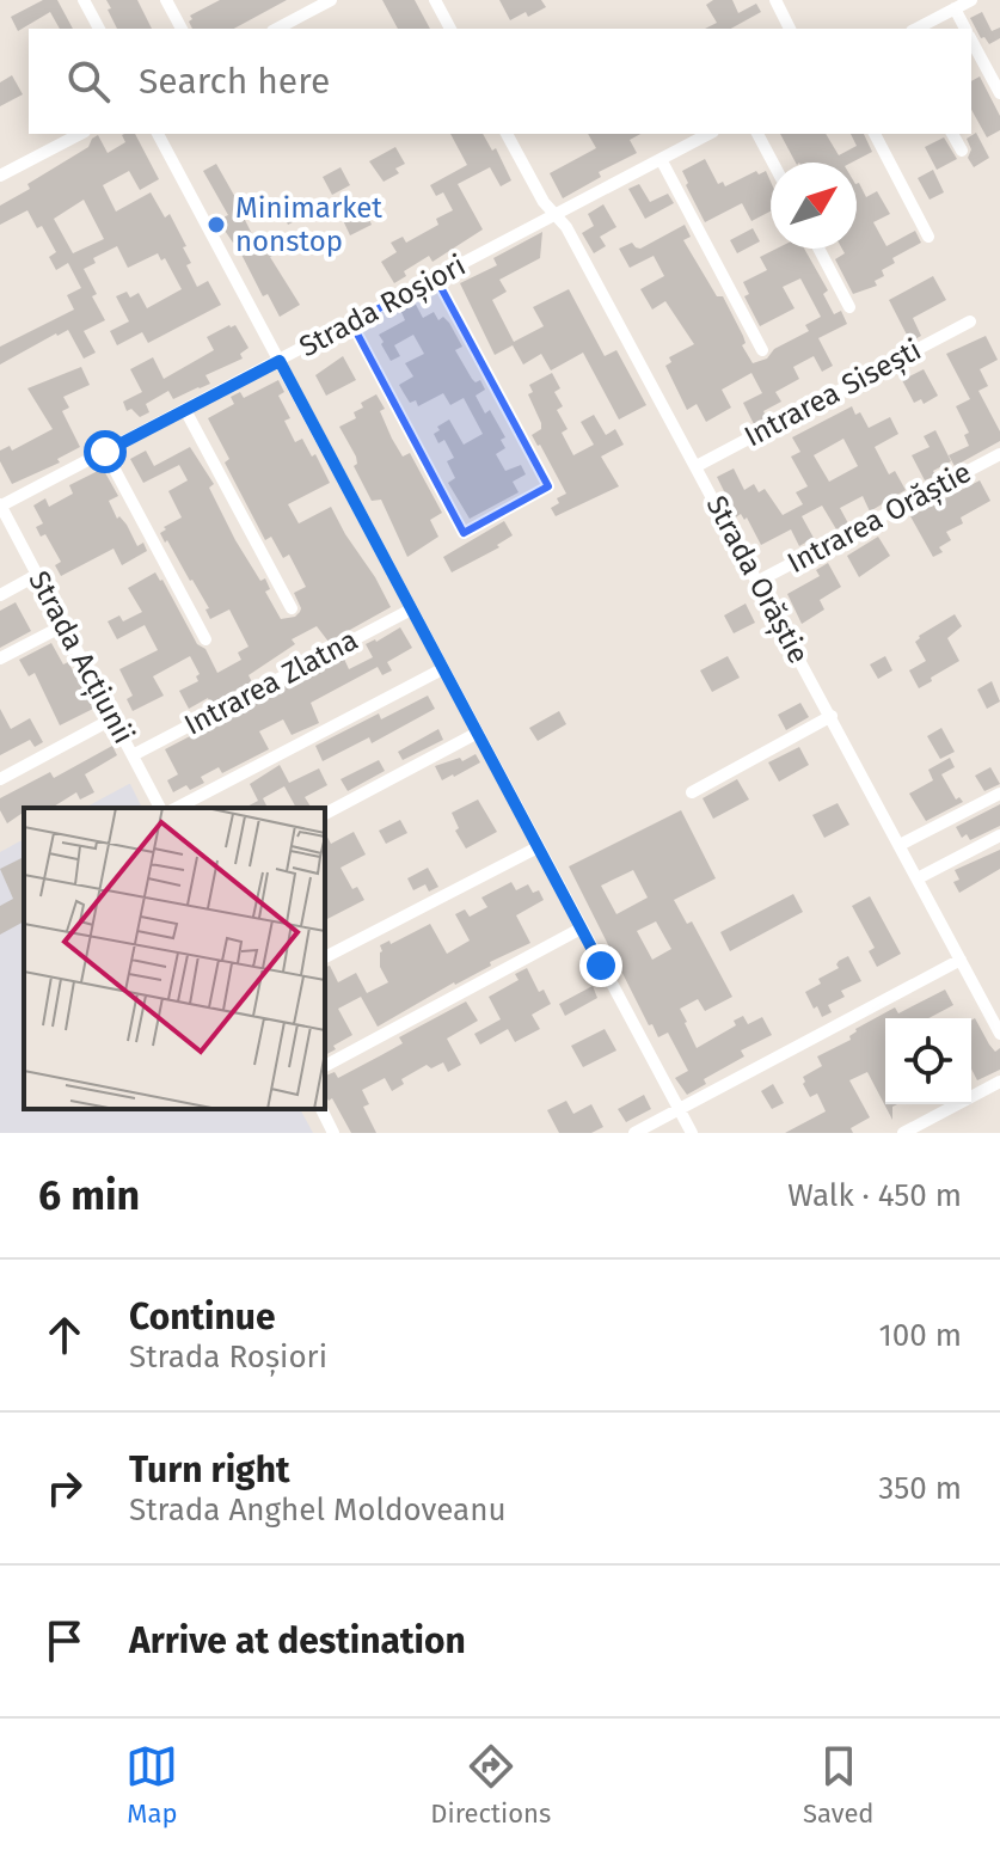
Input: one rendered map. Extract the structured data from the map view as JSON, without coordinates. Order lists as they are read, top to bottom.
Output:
{
  "streets": {
    "street": [
      "Strada Roșiori",
      "Intrarea Sisești",
      "Intrarea Orăștie",
      "Strada Orăștie",
      "Strada Acțiunii",
      "Intrarea Zlatna"
    ]
  },
  "crossings": [
    ["Strada Roșiori", "Strada Orăștie"],
    ["Strada Roșiori", "Strada Acțiunii"],
    ["Intrarea Sisești", "Strada Orăștie"],
    ["Intrarea Orăștie", "Strada Orăștie"],
    ["Strada Acțiunii", "Intrarea Zlatna"]
  ],
  "places": ["Minimarket nonstop"],
  "north": "top right",
  "page": {
    "search": "Search here",
    "heading": ["6 min", "Walk · 450 m"],
    "list": [
      ["Continue", "Strada Roșiori", "100 m"],
      ["Turn right", "Strada Anghel Moldoveanu", "350 m"],
      "Arrive at destination"
    ],
    "nav": ["Map", "Directions", "Saved"]
  }
}
